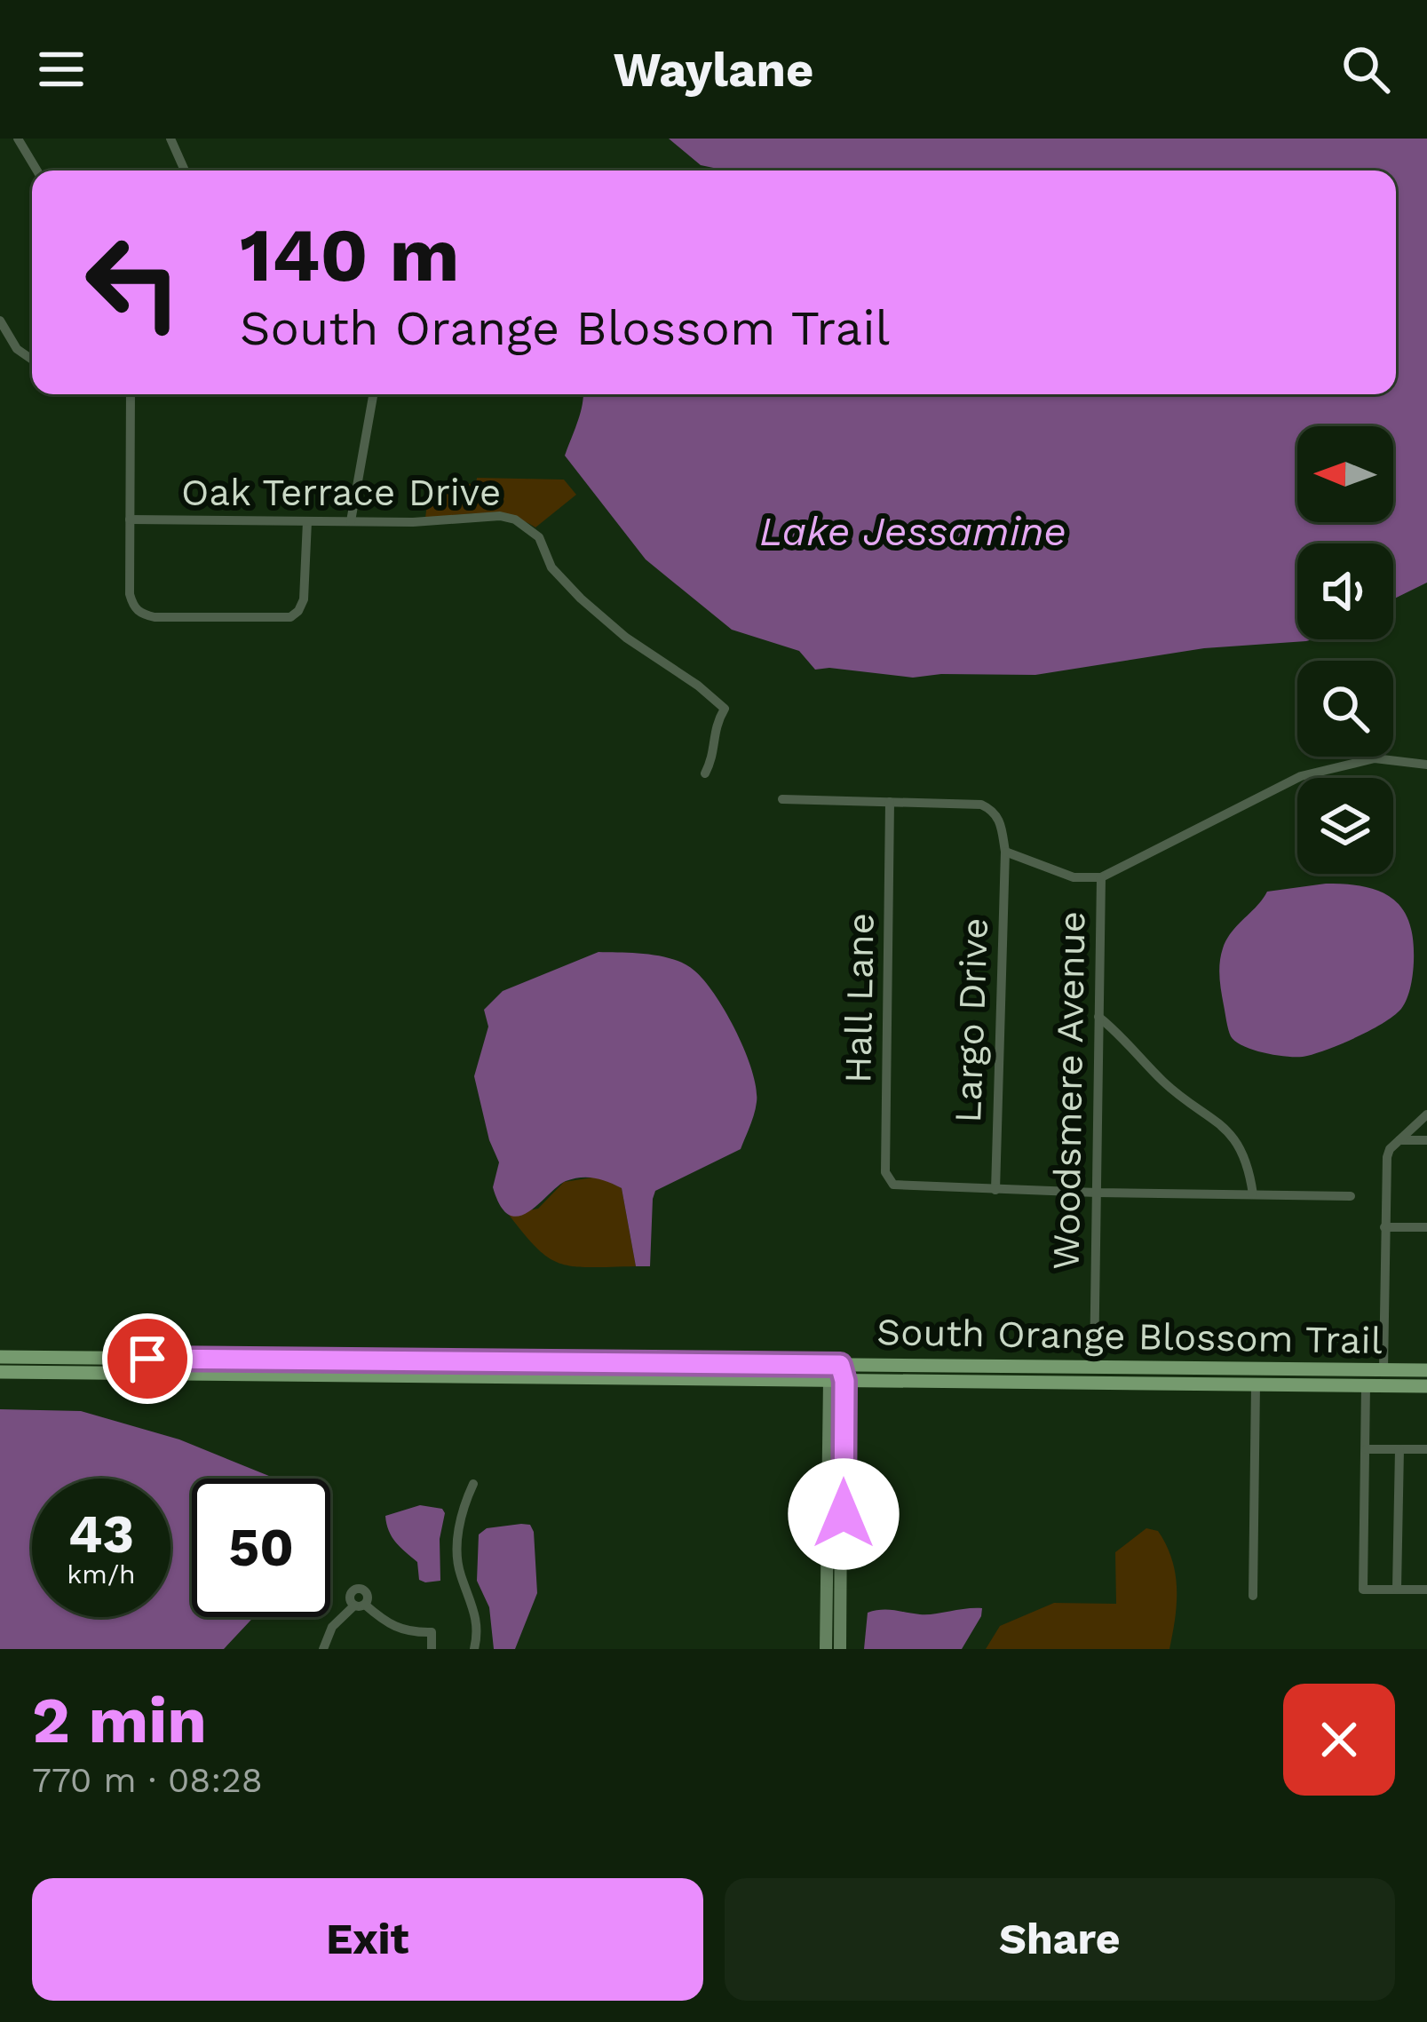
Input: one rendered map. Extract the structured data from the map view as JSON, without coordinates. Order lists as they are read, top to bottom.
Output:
{
  "streets": {
    "main road": ["South Orange Blossom Trail"],
    "street": [
      "Oak Terrace Drive",
      "Hall Lane",
      "Largo Drive",
      "Woodsmere Avenue"
    ]
  },
  "crossings": [
    ["Hall Lane", "Largo Drive"],
    ["Woodsmere Avenue", "South Orange Blossom Trail"]
  ],
  "water": ["Lake Jessamine"],
  "north": "left",
  "page": {
    "header": "Waylane",
    "turn": ["140 m", "South Orange Blossom Trail"],
    "speed": "43 km/h",
    "limit": "50",
    "heading": ["2 min", "770 m · 08:28"],
    "buttons": ["Exit", "Share"]
  }
}
